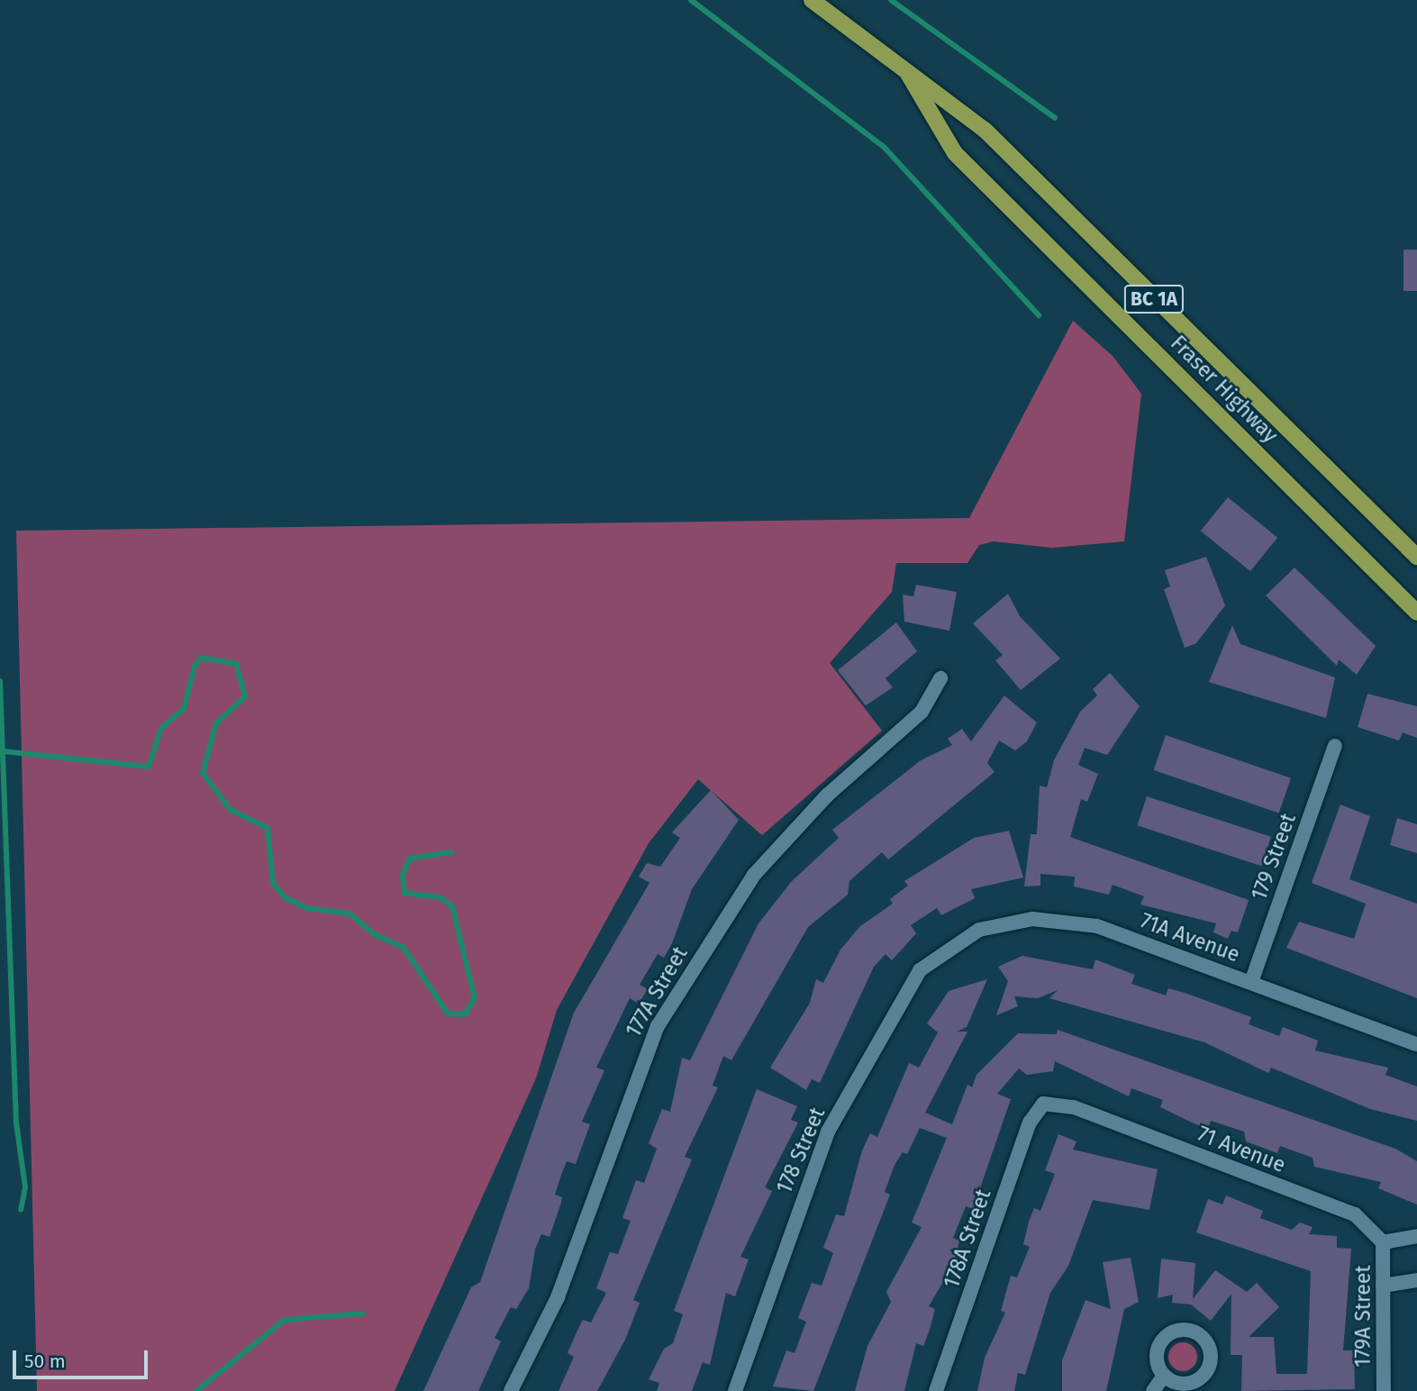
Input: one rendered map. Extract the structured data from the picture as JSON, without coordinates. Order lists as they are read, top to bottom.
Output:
{
  "streets": {
    "main road": ["BC 1A", "Fraser Highway"],
    "street": [
      "179 Street",
      "71A Avenue",
      "177A Street",
      "71 Avenue",
      "178 Street",
      "178A Street",
      "179A Street"
    ]
  },
  "crossings": [
    ["179 Street", "71A Avenue"],
    ["71A Avenue", "178 Street"],
    ["71 Avenue", "178A Street"],
    ["71 Avenue", "179A Street"]
  ],
  "scale_bar": "50 m"
}
